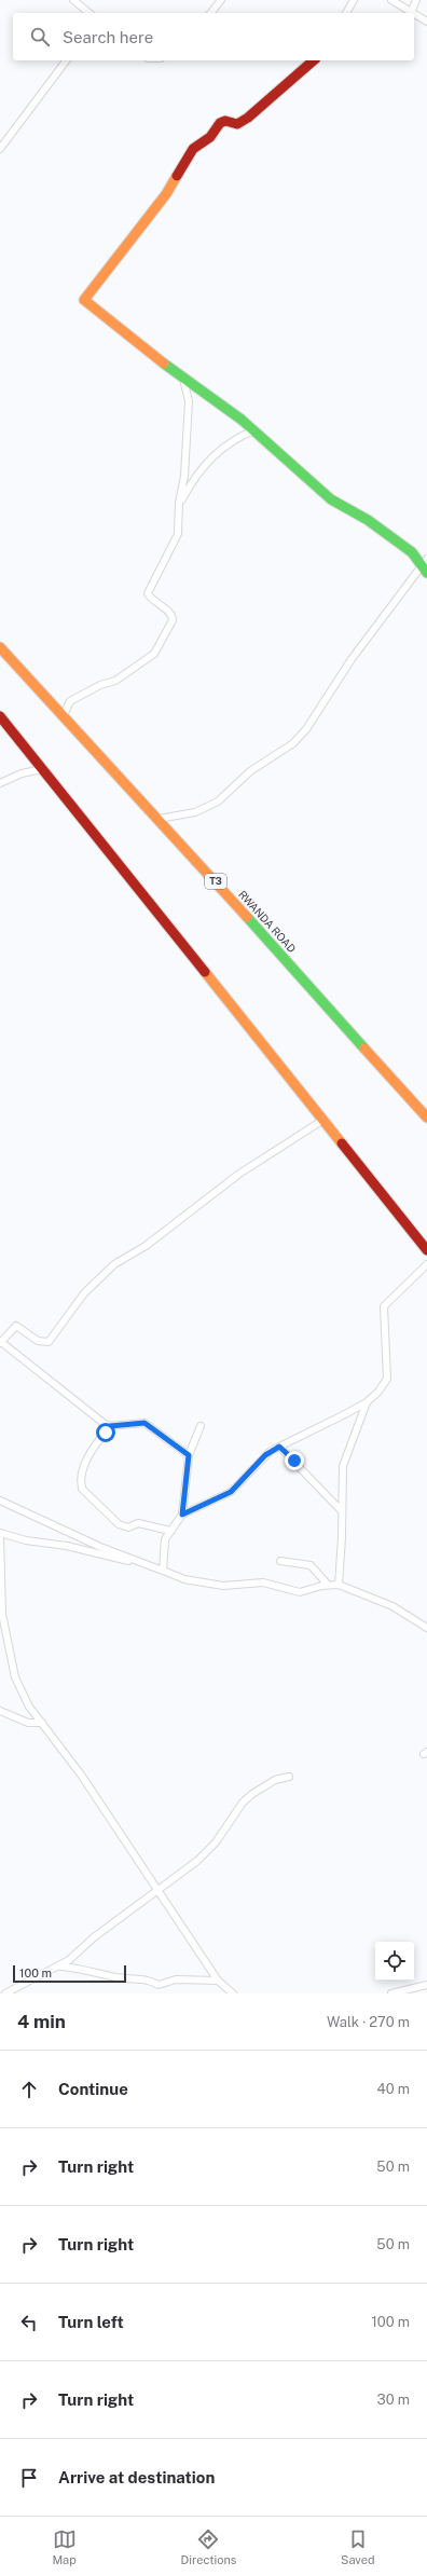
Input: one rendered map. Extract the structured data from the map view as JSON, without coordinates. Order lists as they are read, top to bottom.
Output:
{
  "streets": {
    "main road": ["T3", "RWANDA ROAD"]
  },
  "scale_bar": "100 m",
  "page": {
    "search": "Search here",
    "scale": "100 m",
    "heading": ["4 min", "Walk · 270 m"],
    "list": [
      ["Continue", "40 m"],
      ["Turn right", "50 m"],
      ["Turn right", "50 m"],
      ["Turn left", "100 m"],
      ["Turn right", "30 m"],
      "Arrive at destination"
    ],
    "nav": ["Map", "Directions", "Saved"]
  }
}
